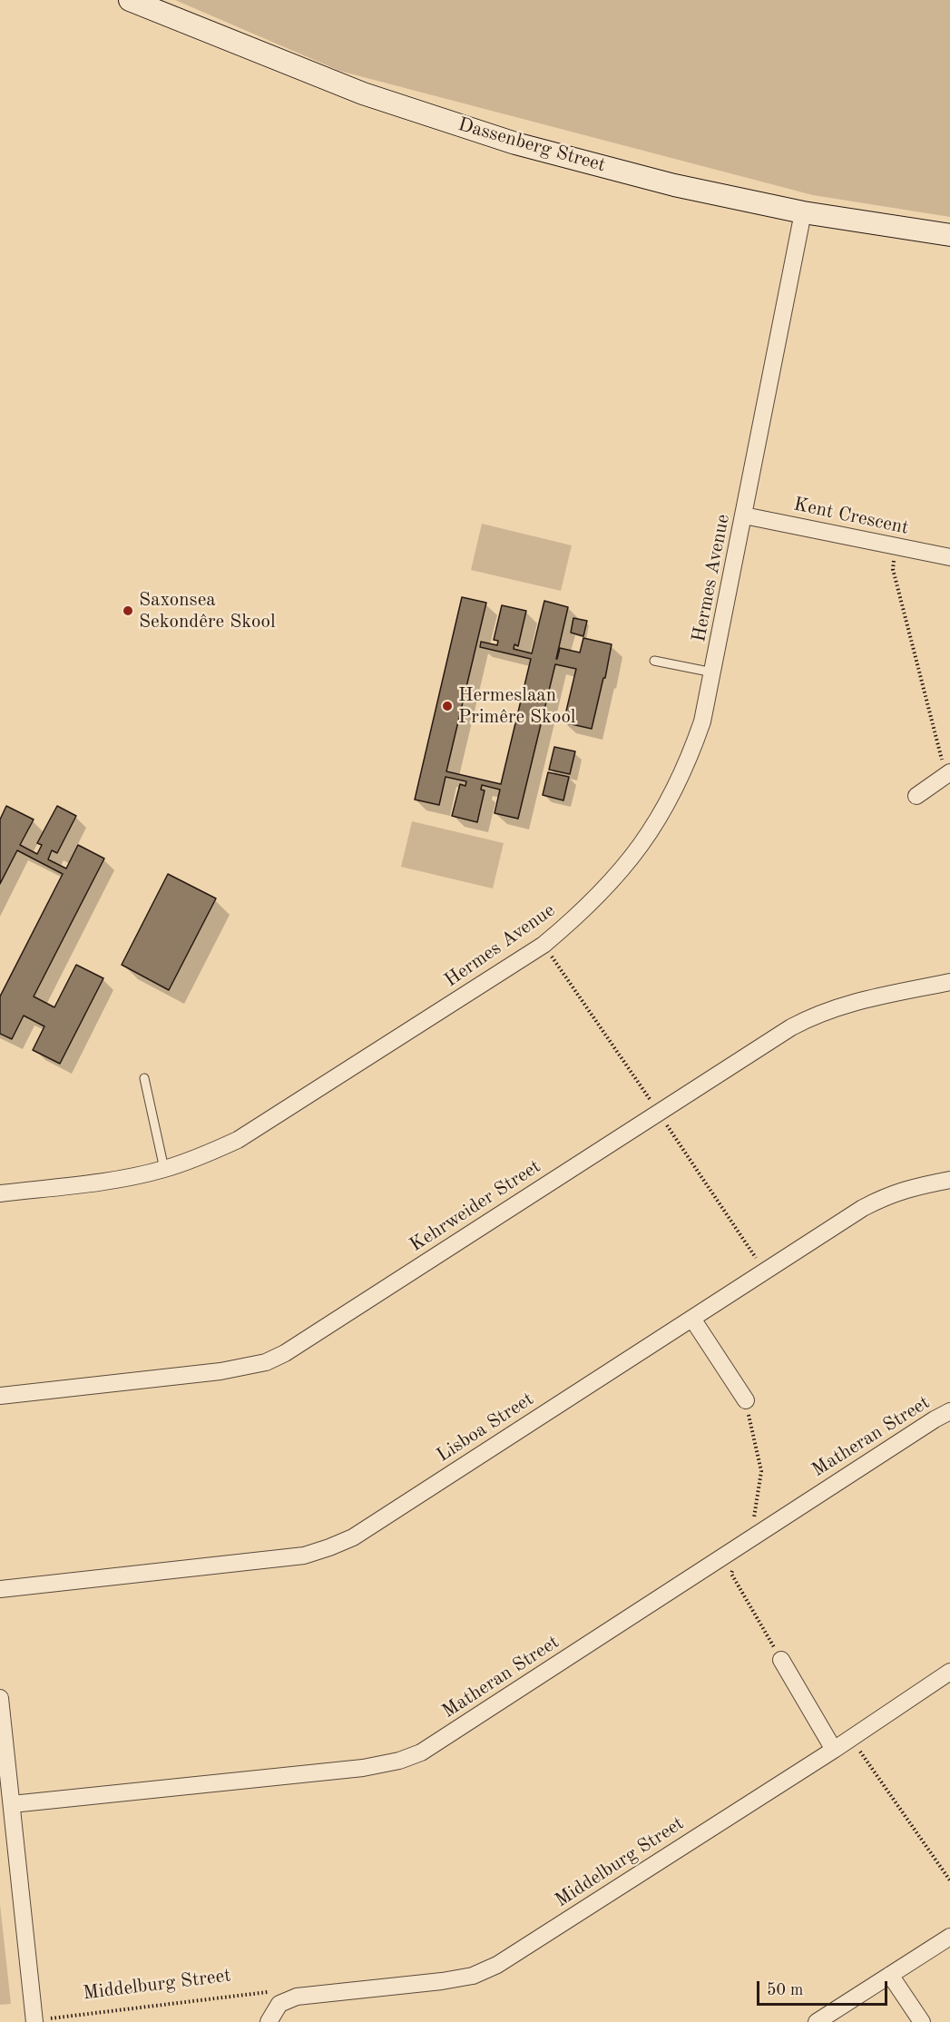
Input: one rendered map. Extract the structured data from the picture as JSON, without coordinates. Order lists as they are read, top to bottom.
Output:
{
  "streets": {
    "main road": ["Dassenberg Street"],
    "street": [
      "Kent Crescent",
      "Hermes Avenue",
      "Kehrweider Street",
      "Lisboa Street",
      "Matheran Street",
      "Middelburg Street"
    ]
  },
  "crossings": [
    ["Dassenberg Street", "Hermes Avenue"],
    ["Kent Crescent", "Hermes Avenue"]
  ],
  "places": ["Saxonsea Sekondêre Skool", "Hermeslaan Primêre Skool"],
  "scale_bar": "50 m"
}
